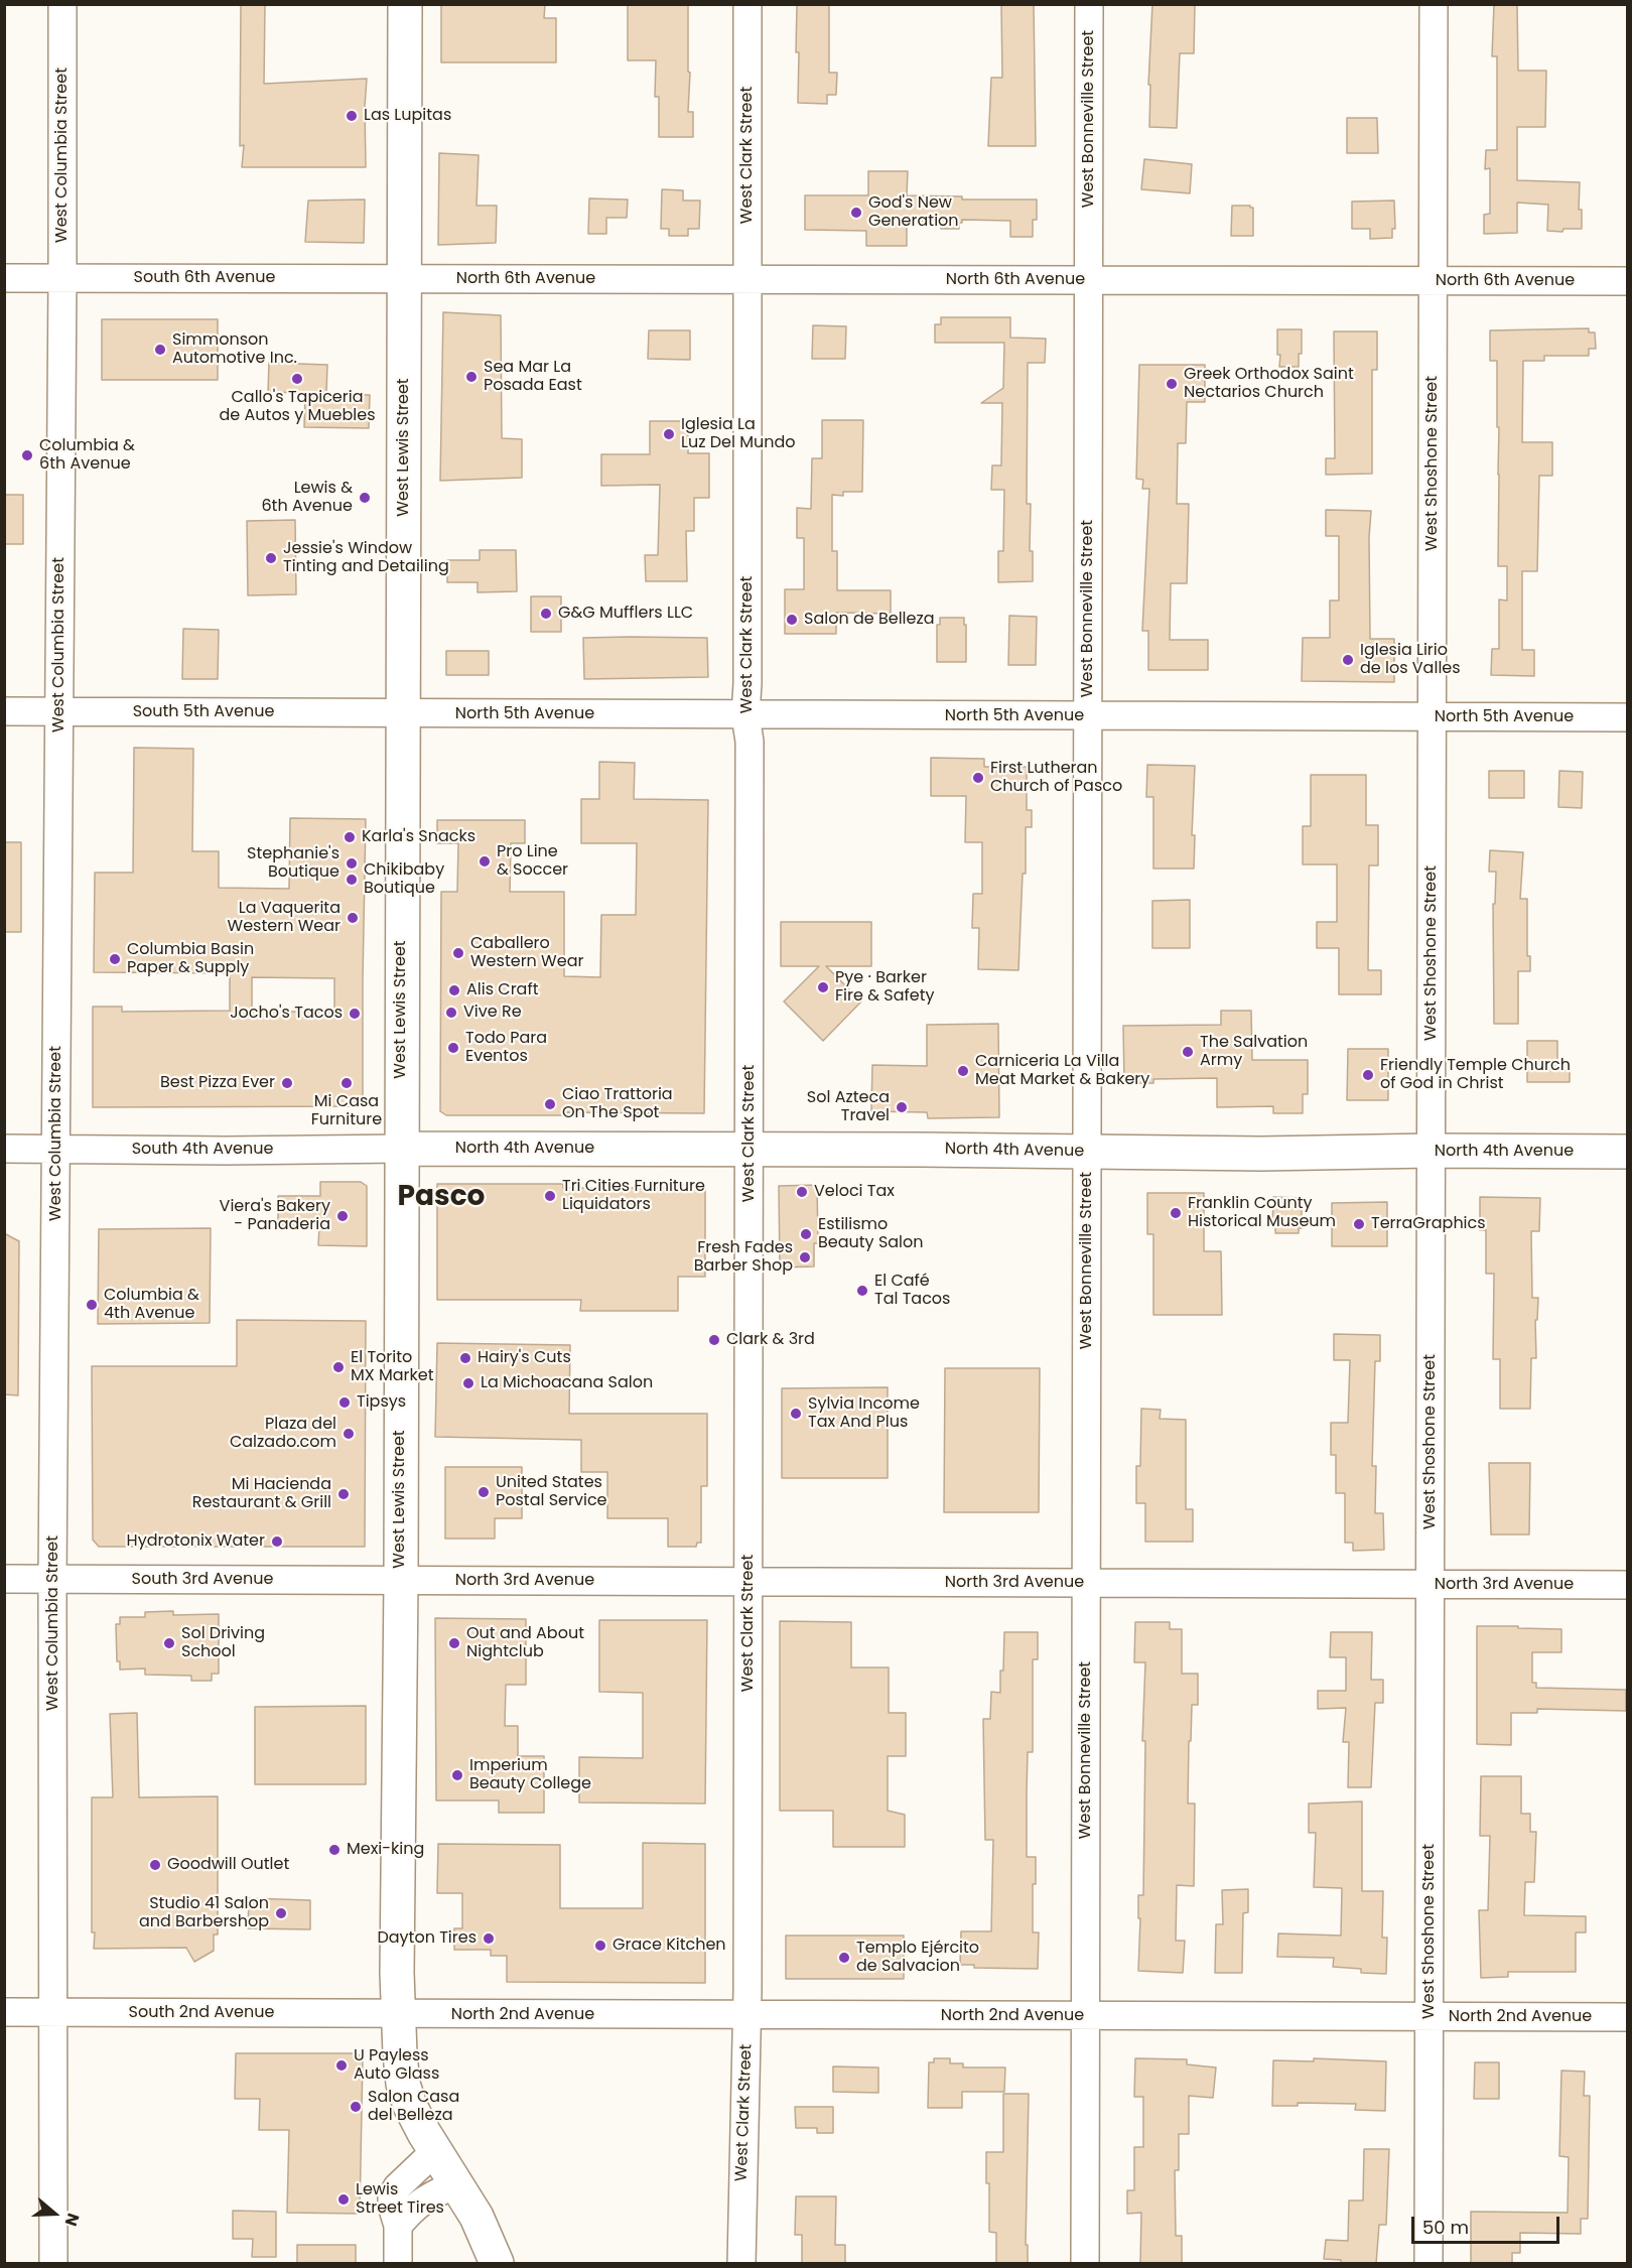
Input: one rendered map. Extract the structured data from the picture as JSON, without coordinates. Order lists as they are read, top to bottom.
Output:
{
  "streets": {
    "main road": ["West Lewis Street", "North 4th Avenue"],
    "street": [
      "West Bonneville Street",
      "West Columbia Street",
      "West Clark Street",
      "South 6th Avenue",
      "North 6th Avenue",
      "West Shoshone Street",
      "South 5th Avenue",
      "North 5th Avenue",
      "South 4th Avenue",
      "South 3rd Avenue",
      "North 3rd Avenue",
      "South 2nd Avenue",
      "North 2nd Avenue"
    ]
  },
  "crossings": [
    ["West Bonneville Street", "North 6th Avenue"],
    ["West Bonneville Street", "North 5th Avenue"],
    ["West Bonneville Street", "North 4th Avenue"],
    ["West Bonneville Street", "North 3rd Avenue"],
    ["West Bonneville Street", "North 2nd Avenue"],
    ["West Columbia Street", "South 6th Avenue"],
    ["West Columbia Street", "South 5th Avenue"],
    ["West Columbia Street", "South 4th Avenue"],
    ["West Columbia Street", "South 3rd Avenue"],
    ["West Columbia Street", "South 2nd Avenue"],
    ["West Clark Street", "North 6th Avenue"],
    ["West Clark Street", "North 5th Avenue"],
    ["West Clark Street", "North 4th Avenue"],
    ["West Clark Street", "North 3rd Avenue"],
    ["West Clark Street", "North 2nd Avenue"],
    ["South 6th Avenue", "North 6th Avenue"],
    ["South 6th Avenue", "West Lewis Street"],
    ["North 6th Avenue", "West Lewis Street"],
    ["North 6th Avenue", "West Shoshone Street"],
    ["West Lewis Street", "South 5th Avenue"],
    ["West Lewis Street", "North 5th Avenue"],
    ["West Lewis Street", "North 4th Avenue"],
    ["West Lewis Street", "South 4th Avenue"],
    ["West Lewis Street", "South 3rd Avenue"],
    ["West Lewis Street", "North 3rd Avenue"],
    ["West Lewis Street", "South 2nd Avenue"],
    ["West Lewis Street", "North 2nd Avenue"],
    ["West Shoshone Street", "North 5th Avenue"],
    ["West Shoshone Street", "North 4th Avenue"],
    ["West Shoshone Street", "North 3rd Avenue"],
    ["West Shoshone Street", "North 2nd Avenue"],
    ["South 5th Avenue", "North 5th Avenue"],
    ["North 4th Avenue", "South 4th Avenue"],
    ["South 3rd Avenue", "North 3rd Avenue"],
    ["South 2nd Avenue", "North 2nd Avenue"]
  ],
  "districts": ["Pasco"],
  "places": [
    "Las Lupitas",
    "God's New Generation",
    "Simmonson Automotive Inc.",
    "Sea Mar La Posada East",
    "Callo's Tapiceria de Autos y Muebles",
    "Greek Orthodox Saint Nectarios Church",
    "Iglesia La Luz Del Mundo",
    "Columbia & 6th Avenue",
    "Lewis & 6th Avenue",
    "Jessie's Window Tinting and Detailing",
    "G&G Mufflers LLC",
    "Salon de Belleza",
    "Iglesia Lirio de los Valles",
    "First Lutheran Church of Pasco",
    "Karla's Snacks",
    "Pro Line & Soccer",
    "Stephanie's Boutique",
    "Chikibaby Boutique",
    "La Vaquerita Western Wear",
    "Caballero Western Wear",
    "Columbia Basin Paper & Supply",
    "Pye · Barker Fire & Safety",
    "Alis Craft",
    "Vive Re",
    "Jocho's Tacos",
    "Todo Para Eventos",
    "The Salvation Army",
    "Carniceria La Villa Meat Market & Bakery",
    "Friendly Temple Church of God in Christ",
    "Best Pizza Ever",
    "Mi Casa Furniture",
    "Ciao Trattoria On The Spot",
    "Sol Azteca Travel",
    "Veloci Tax",
    "Tri Cities Furniture Liquidators",
    "Franklin County Historical Museum",
    "Viera's Bakery - Panaderia",
    "TerraGraphics",
    "Estilismo Beauty Salon",
    "Fresh Fades Barber Shop",
    "El Café Tal Tacos",
    "Columbia & 4th Avenue",
    "Clark & 3rd",
    "Hairy's Cuts",
    "El Torito MX Market",
    "La Michoacana Salon",
    "Tipsys",
    "Sylvia Income Tax And Plus",
    "Plaza del Calzado.com",
    "United States Postal Service",
    "Mi Hacienda Restaurant & Grill",
    "Hydrotonix Water",
    "Sol Driving School",
    "Out and About Nightclub",
    "Imperium Beauty College",
    "Mexi-king",
    "Goodwill Outlet",
    "Studio 41 Salon and Barbershop",
    "Dayton Tires",
    "Grace Kitchen",
    "Templo Ejército de Salvacion",
    "U Payless Auto Glass",
    "Salon Casa del Belleza",
    "Lewis Street Tires"
  ],
  "scale_bar": "50 m",
  "north": "right"
}
